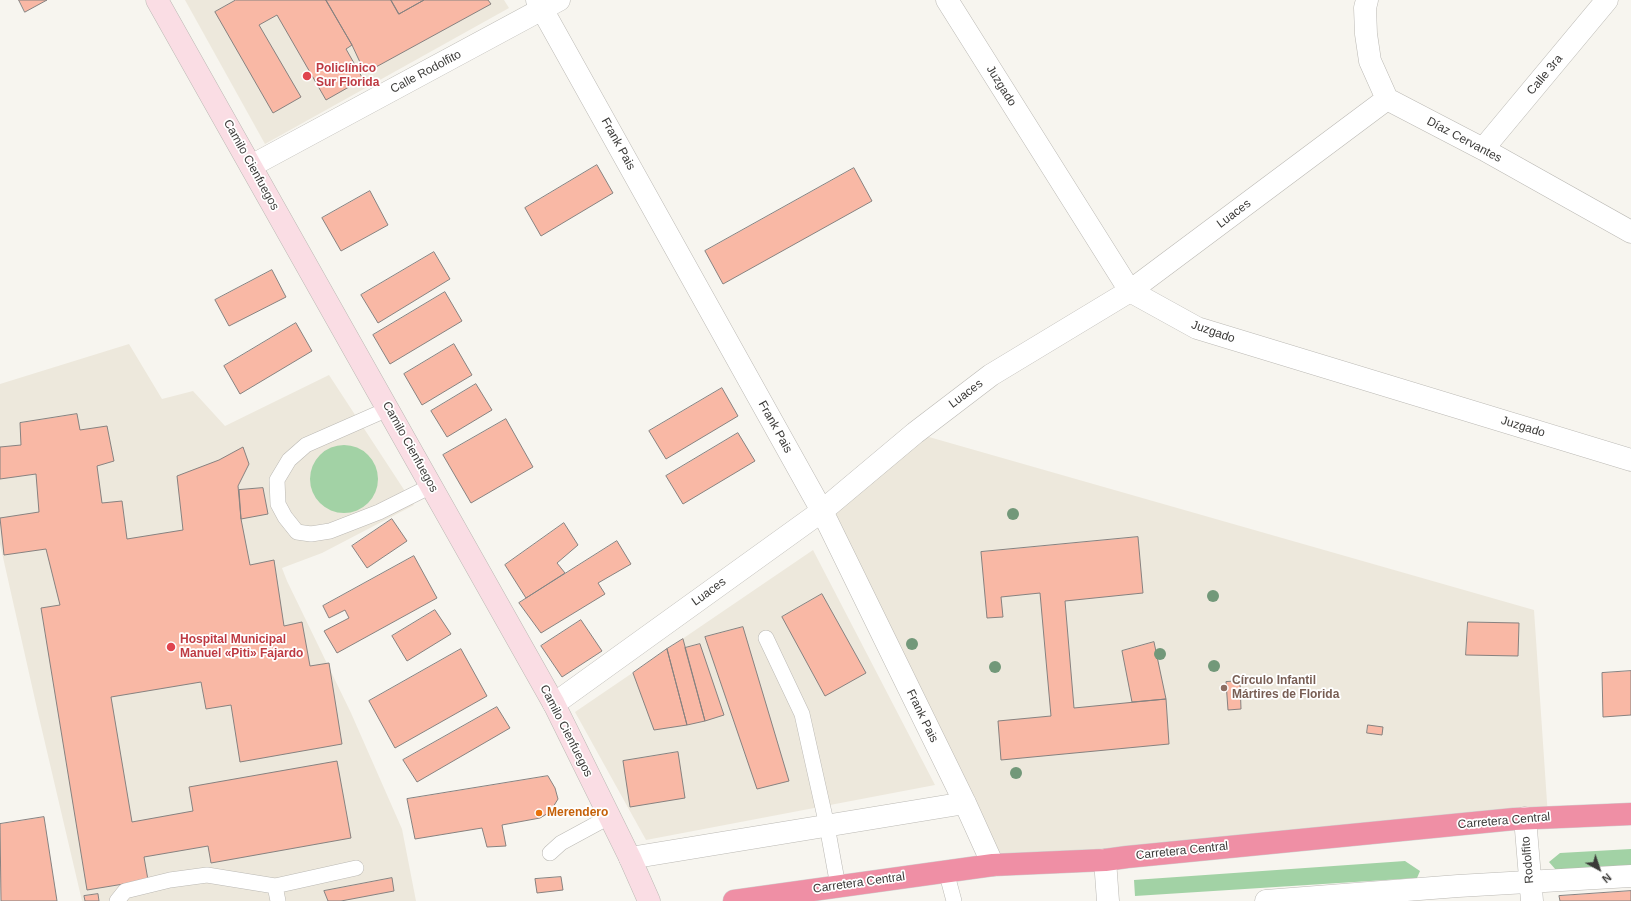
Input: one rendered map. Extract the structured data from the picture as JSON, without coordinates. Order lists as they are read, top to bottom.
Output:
{
  "streets": {
    "highway": ["Carretera Central"],
    "street": [
      "Calle Rodolfito",
      "Calle 3ra",
      "Juzgado",
      "Díaz Cervantes",
      "Frank Pais",
      "Camilo Cienfuegos",
      "Luaces",
      "Rodolfito"
    ]
  },
  "crossings": [
    ["Calle Rodolfito", "Frank Pais"],
    ["Calle Rodolfito", "Camilo Cienfuegos"],
    ["Calle 3ra", "Díaz Cervantes"],
    ["Juzgado", "Luaces"],
    ["Díaz Cervantes", "Luaces"],
    ["Frank Pais", "Luaces"],
    ["Frank Pais", "Carretera Central"],
    ["Camilo Cienfuegos", "Luaces"],
    ["Carretera Central", "Rodolfito"]
  ],
  "places": [
    "Policlínico Sur Florida",
    "Hospital Municipal Manuel «Piti» Fajardo",
    "Círculo Infantil Mártires de Florida",
    "Merendero"
  ],
  "north": "bottom right"
}
